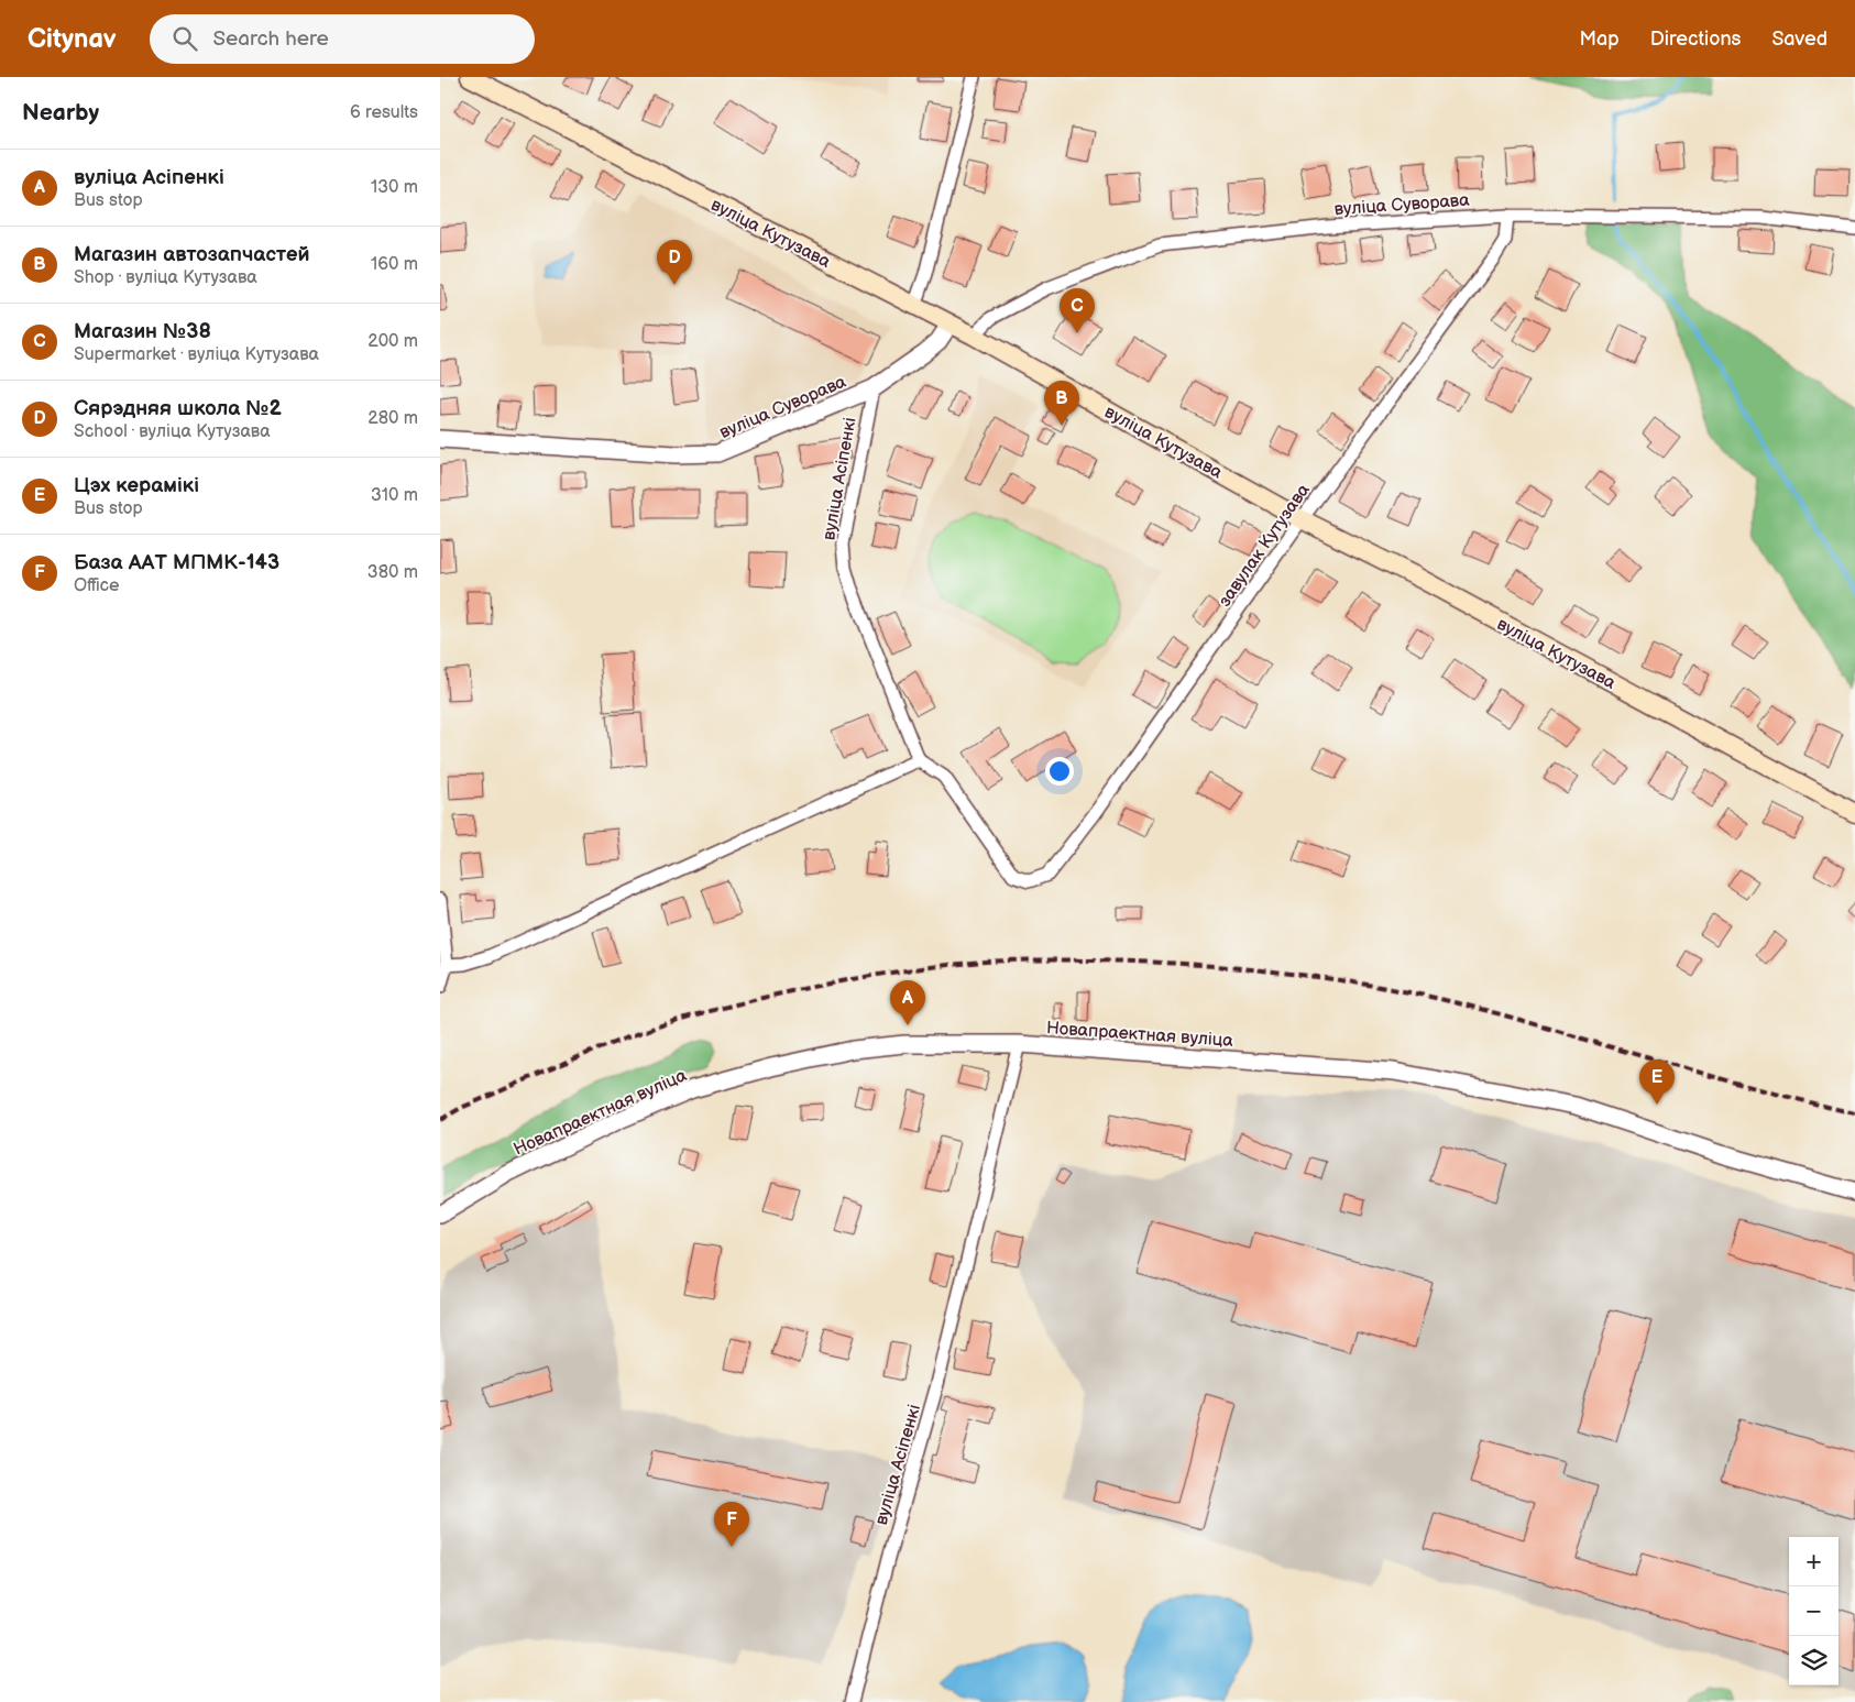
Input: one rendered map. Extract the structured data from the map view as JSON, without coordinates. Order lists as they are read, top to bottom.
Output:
{
  "streets": {
    "main road": ["вуліца Кутузава"],
    "street": [
      "вуліца Суворава",
      "вуліца Асіпенкі",
      "завулак Кутузава",
      "Новапраектная вуліца"
    ]
  },
  "crossings": [
    ["вуліца Суворава", "вуліца Кутузава"],
    ["вуліца Суворава", "вуліца Асіпенкі"],
    ["вуліца Суворава", "завулак Кутузава"],
    ["вуліца Кутузава", "завулак Кутузава"],
    ["вуліца Асіпенкі", "завулак Кутузава"],
    ["вуліца Асіпенкі", "Новапраектная вуліца"]
  ],
  "page": {
    "header": "Citynav",
    "search": "Search here",
    "nav": ["Map", "Directions", "Saved"],
    "heading": ["Nearby", "6 results"],
    "list": [
      {
        "mark": "A",
        "name": "вуліца Асіпенкі",
        "note": "Bus stop",
        "value": "130 m"
      },
      {
        "mark": "B",
        "name": "Магазин автозапчастей",
        "note": "Shop · вуліца Кутузава",
        "value": "160 m"
      },
      {
        "mark": "C",
        "name": "Магазин №38",
        "note": "Supermarket · вуліца Кутузава",
        "value": "200 m"
      },
      {
        "mark": "D",
        "name": "Сярэдняя школа №2",
        "note": "School · вуліца Кутузава",
        "value": "280 m"
      },
      {
        "mark": "E",
        "name": "Цэх керамікі",
        "note": "Bus stop",
        "value": "310 m"
      },
      {
        "mark": "F",
        "name": "База ААТ МПМК-143",
        "note": "Office",
        "value": "380 m"
      }
    ],
    "pins": [
      "D",
      "C",
      "B",
      "A",
      "E",
      "F"
    ],
    "map_buttons": ["+", "−"]
  }
}
